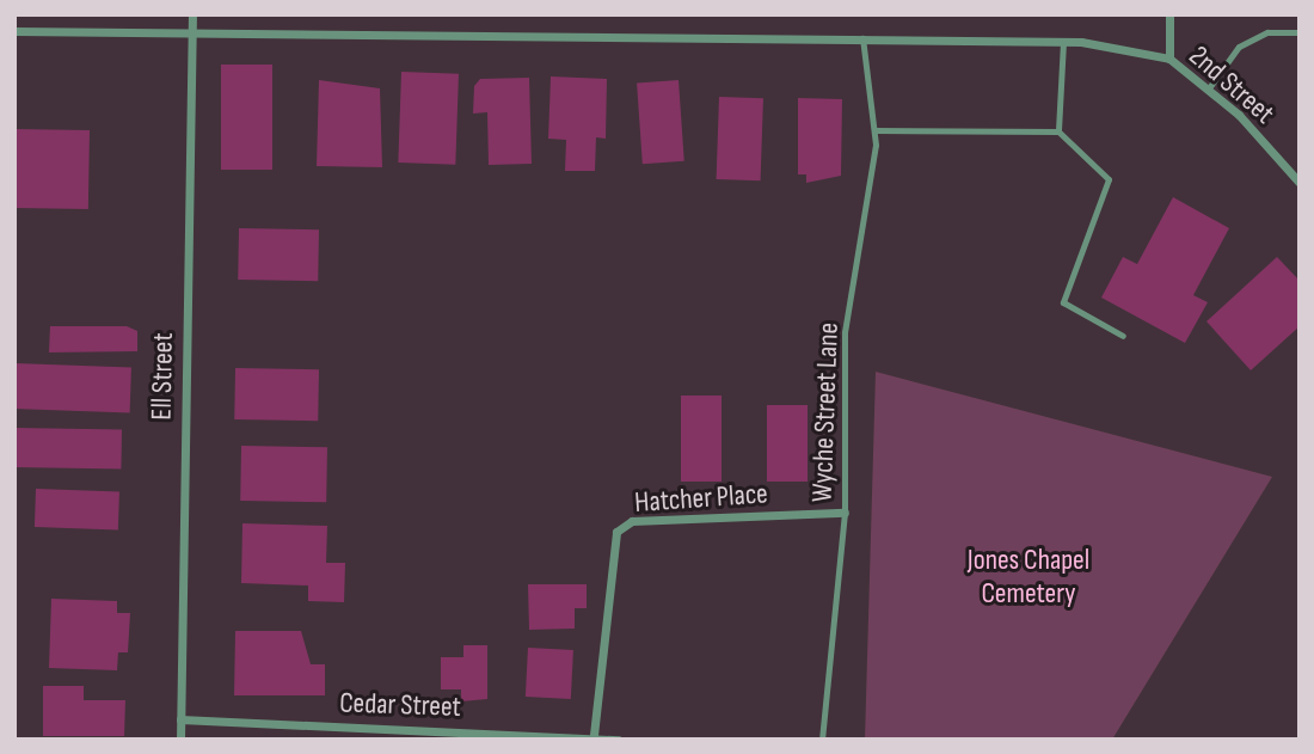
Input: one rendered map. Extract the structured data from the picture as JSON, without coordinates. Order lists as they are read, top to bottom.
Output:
{
  "streets": {
    "street": [
      "2nd Street",
      "Ell Street",
      "Hatcher Place",
      "Cedar Street"
    ],
    "lane": ["Wyche Street Lane"]
  },
  "crossings": [
    ["2nd Street", "Ell Street"],
    ["2nd Street", "Wyche Street Lane"],
    ["Ell Street", "Cedar Street"],
    ["Wyche Street Lane", "Hatcher Place"],
    ["Hatcher Place", "Cedar Street"]
  ],
  "parks": ["Jones Chapel Cemetery"]
}
